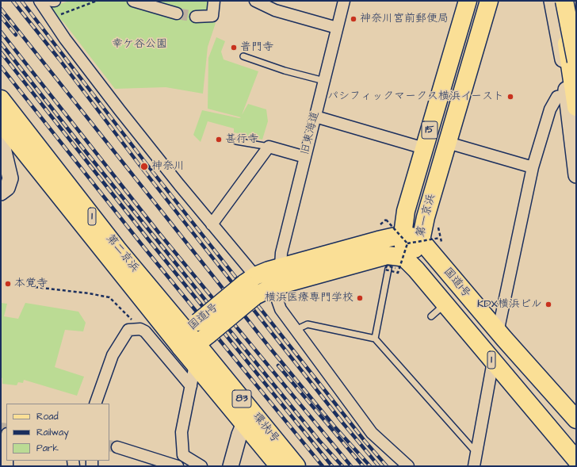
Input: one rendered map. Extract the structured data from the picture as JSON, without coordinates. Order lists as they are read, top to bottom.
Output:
{
  "streets": {
    "main road": [
      "15",
      "第一京浜",
      "1",
      "第二京浜",
      "国道1号",
      "83",
      "環状1号"
    ],
    "street": ["旧東海道"]
  },
  "crossings": [
    ["旧東海道", "国道1号"],
    ["第一京浜", "国道1号"],
    ["第二京浜", "国道1号"],
    ["第二京浜", "環状1号"],
    ["国道1号", "環状1号"]
  ],
  "parks": ["幸ケ谷公園"],
  "places": [
    "神奈川宮前郵便局",
    "普門寺",
    "パシフィックマークス横浜イースト",
    "甚行寺",
    "神奈川",
    "本覚寺",
    "横浜医療専門学校",
    "KDX横浜ビル"
  ],
  "legend": ["Road", "Railway", "Park"]
}
